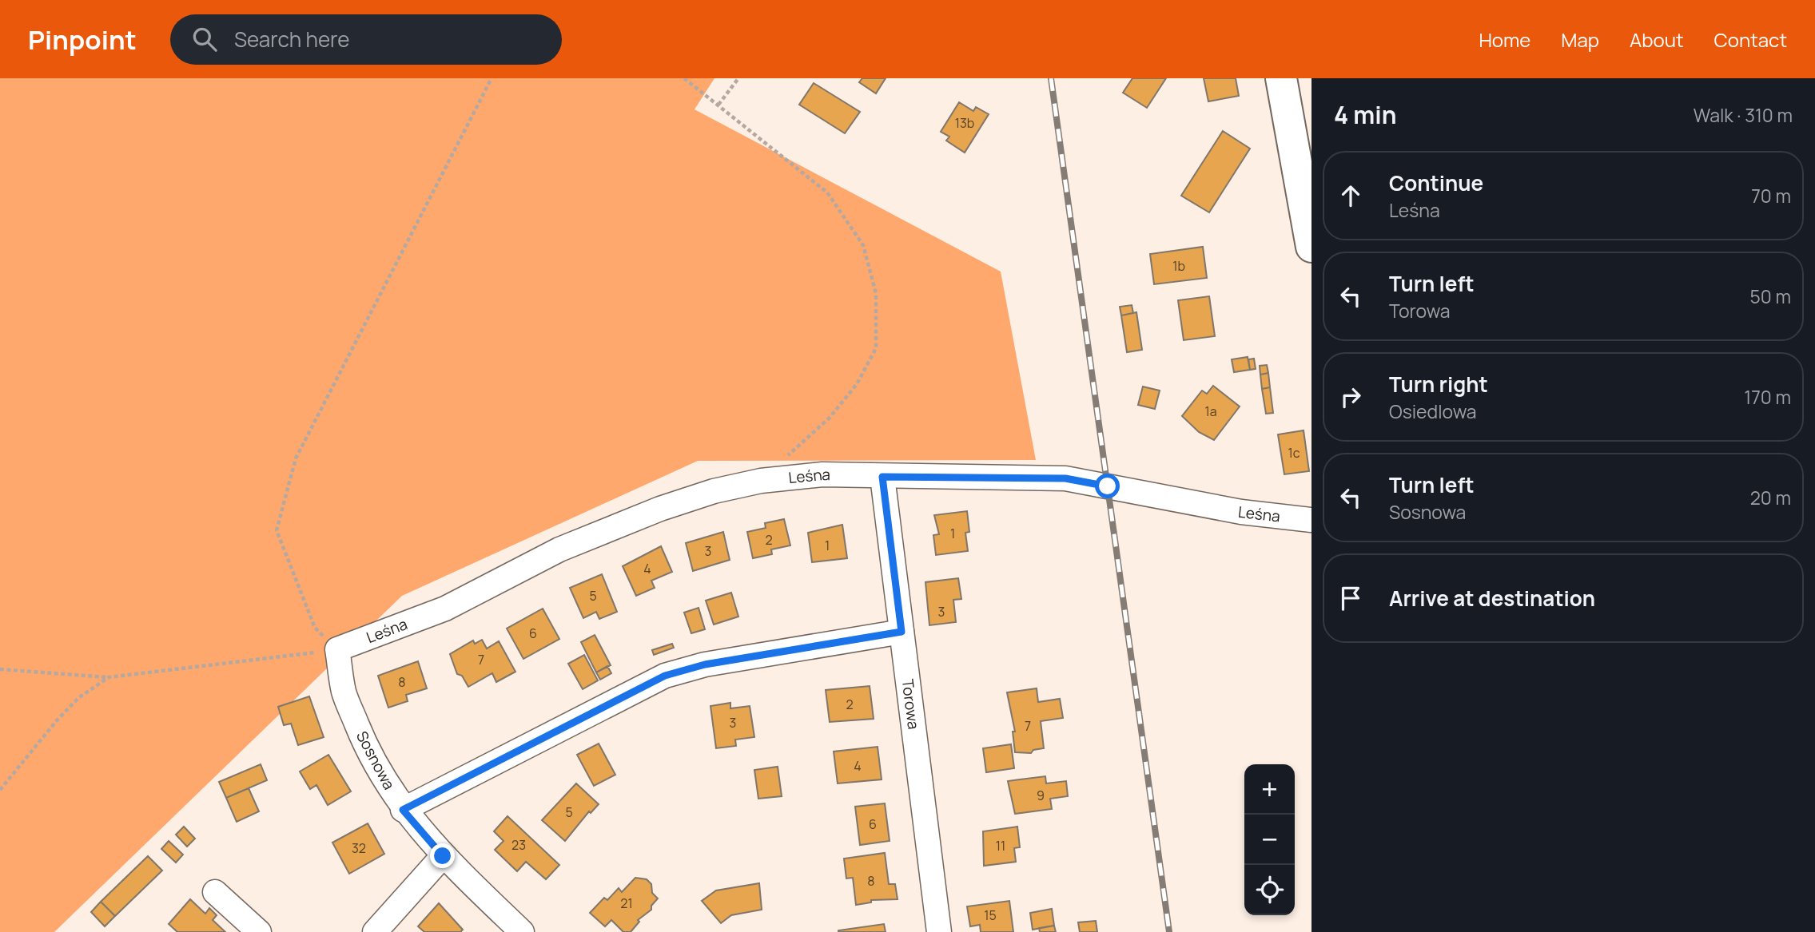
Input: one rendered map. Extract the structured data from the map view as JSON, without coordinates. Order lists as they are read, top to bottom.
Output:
{
  "streets": {
    "street": ["Leśna", "Torowa", "Sosnowa"]
  },
  "crossings": [
    ["Leśna", "Torowa"],
    ["Leśna", "Sosnowa"]
  ],
  "house_numbers": [
    "13b",
    "1b",
    "1a",
    "1c",
    "1",
    "2",
    "1",
    "3",
    "4",
    "5",
    "3",
    "6",
    "7",
    "8",
    "2",
    "3",
    "7",
    "4",
    "9",
    "5",
    "6",
    "23",
    "11",
    "32",
    "8",
    "21",
    "15"
  ],
  "page": {
    "header": "Pinpoint",
    "search": "Search here",
    "nav": [
      "Home",
      "Map",
      "About",
      "Contact"
    ],
    "heading": ["4 min", "Walk · 310 m"],
    "list": [
      ["Continue", "Leśna", "70 m"],
      ["Turn left", "Torowa", "50 m"],
      ["Turn right", "Osiedlowa", "170 m"],
      ["Turn left", "Sosnowa", "20 m"],
      "Arrive at destination"
    ],
    "map_buttons": ["+", "−"]
  }
}
